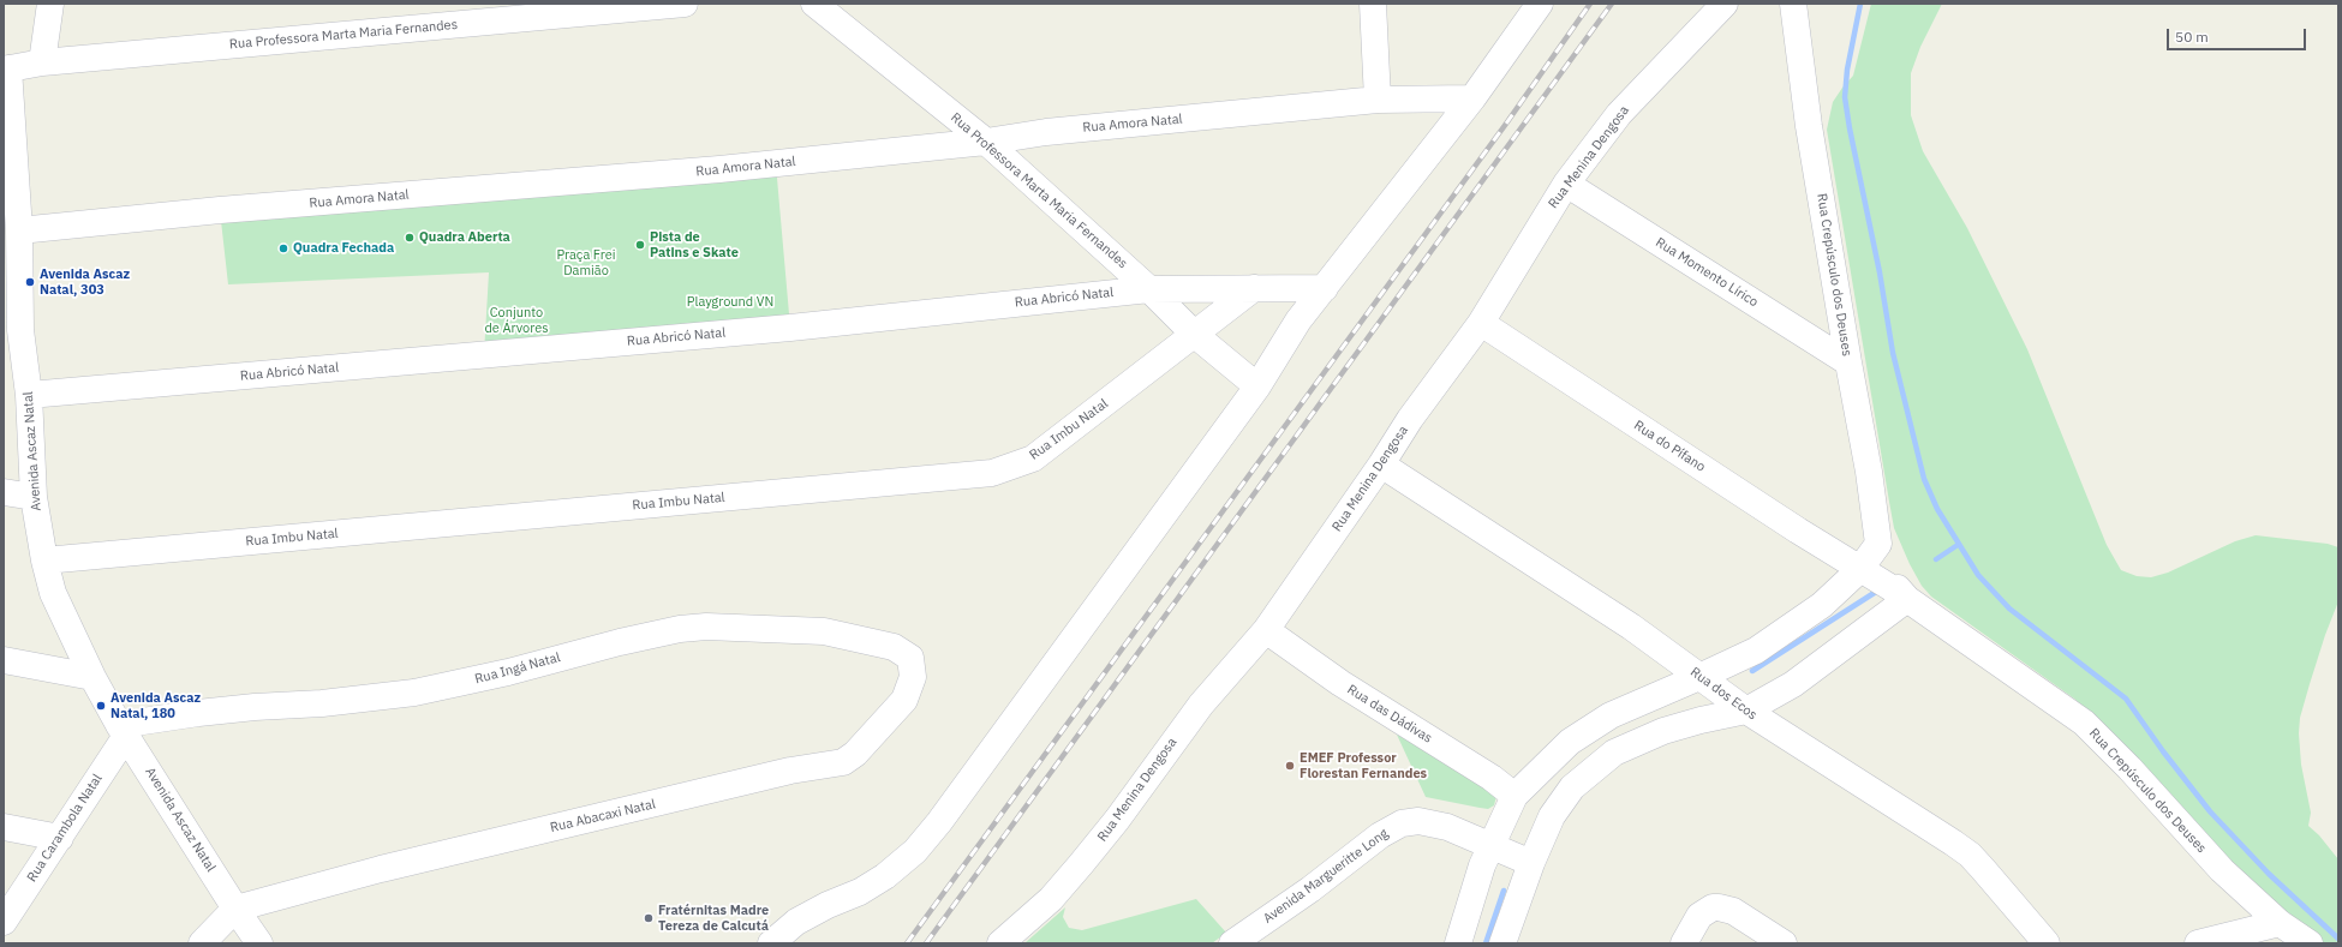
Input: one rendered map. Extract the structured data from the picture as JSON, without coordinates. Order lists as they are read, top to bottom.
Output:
{
  "streets": {
    "street": [
      "Rua Professora Marta Maria Fernandes",
      "Rua Amora Natal",
      "Rua Menina Dengosa",
      "Rua Momento Lírico",
      "Rua Crepúsculo dos Deuses",
      "Rua Abricó Natal",
      "Rua Imbu Natal",
      "Rua do Pífano",
      "Avenida Ascaz Natal",
      "Rua Ingá Natal",
      "Rua dos Ecos",
      "Rua das Dádivas",
      "Rua Abacaxi Natal",
      "Rua Carambola Natal",
      "Avenida Margueritte Long"
    ]
  },
  "crossings": [
    ["Rua Professora Marta Maria Fernandes", "Rua Amora Natal"],
    ["Rua Professora Marta Maria Fernandes", "Rua Abricó Natal"],
    ["Rua Professora Marta Maria Fernandes", "Rua Imbu Natal"],
    ["Rua Professora Marta Maria Fernandes", "Avenida Ascaz Natal"],
    ["Rua Amora Natal", "Avenida Ascaz Natal"],
    ["Rua Menina Dengosa", "Rua Momento Lírico"],
    ["Rua Menina Dengosa", "Rua do Pífano"],
    ["Rua Menina Dengosa", "Rua dos Ecos"],
    ["Rua Menina Dengosa", "Rua das Dádivas"],
    ["Rua Momento Lírico", "Rua Crepúsculo dos Deuses"],
    ["Rua Crepúsculo dos Deuses", "Rua do Pífano"],
    ["Rua Abricó Natal", "Rua Imbu Natal"],
    ["Rua Abricó Natal", "Avenida Ascaz Natal"],
    ["Rua Imbu Natal", "Avenida Ascaz Natal"],
    ["Avenida Ascaz Natal", "Rua Ingá Natal"],
    ["Avenida Ascaz Natal", "Rua Abacaxi Natal"],
    ["Avenida Ascaz Natal", "Rua Carambola Natal"],
    ["Rua Ingá Natal", "Rua Abacaxi Natal"],
    ["Rua Ingá Natal", "Rua Carambola Natal"]
  ],
  "parks": ["Praça Frei Damião", "Playground VN", "Conjunto de Árvores"],
  "places": [
    "Quadra Aberta",
    "Pista de Patins e Skate",
    "Quadra Fechada",
    "Avenida Ascaz Natal, 303",
    "Avenida Ascaz Natal, 180",
    "EMEF Professor Florestan Fernandes",
    "Fratérnitas Madre Tereza de Calcutá"
  ],
  "scale_bar": "50 m"
}
